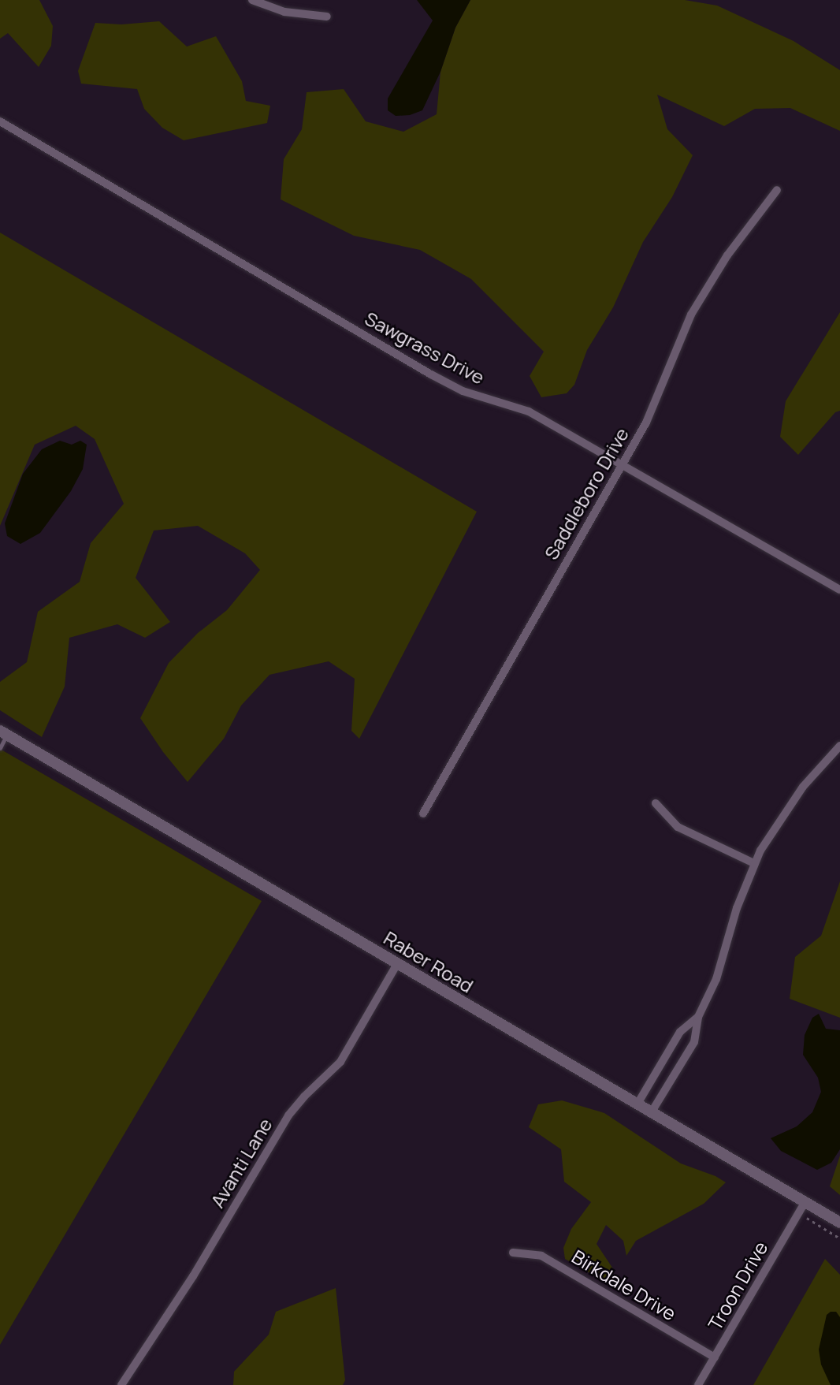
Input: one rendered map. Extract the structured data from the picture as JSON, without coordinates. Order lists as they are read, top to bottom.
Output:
{
  "streets": {
    "street": [
      "Sawgrass Drive",
      "Saddleboro Drive",
      "Raber Road",
      "Avanti Lane",
      "Birkdale Drive",
      "Troon Drive"
    ]
  },
  "crossings": [
    ["Sawgrass Drive", "Saddleboro Drive"],
    ["Raber Road", "Avanti Lane"],
    ["Raber Road", "Troon Drive"],
    ["Birkdale Drive", "Troon Drive"]
  ]
}
